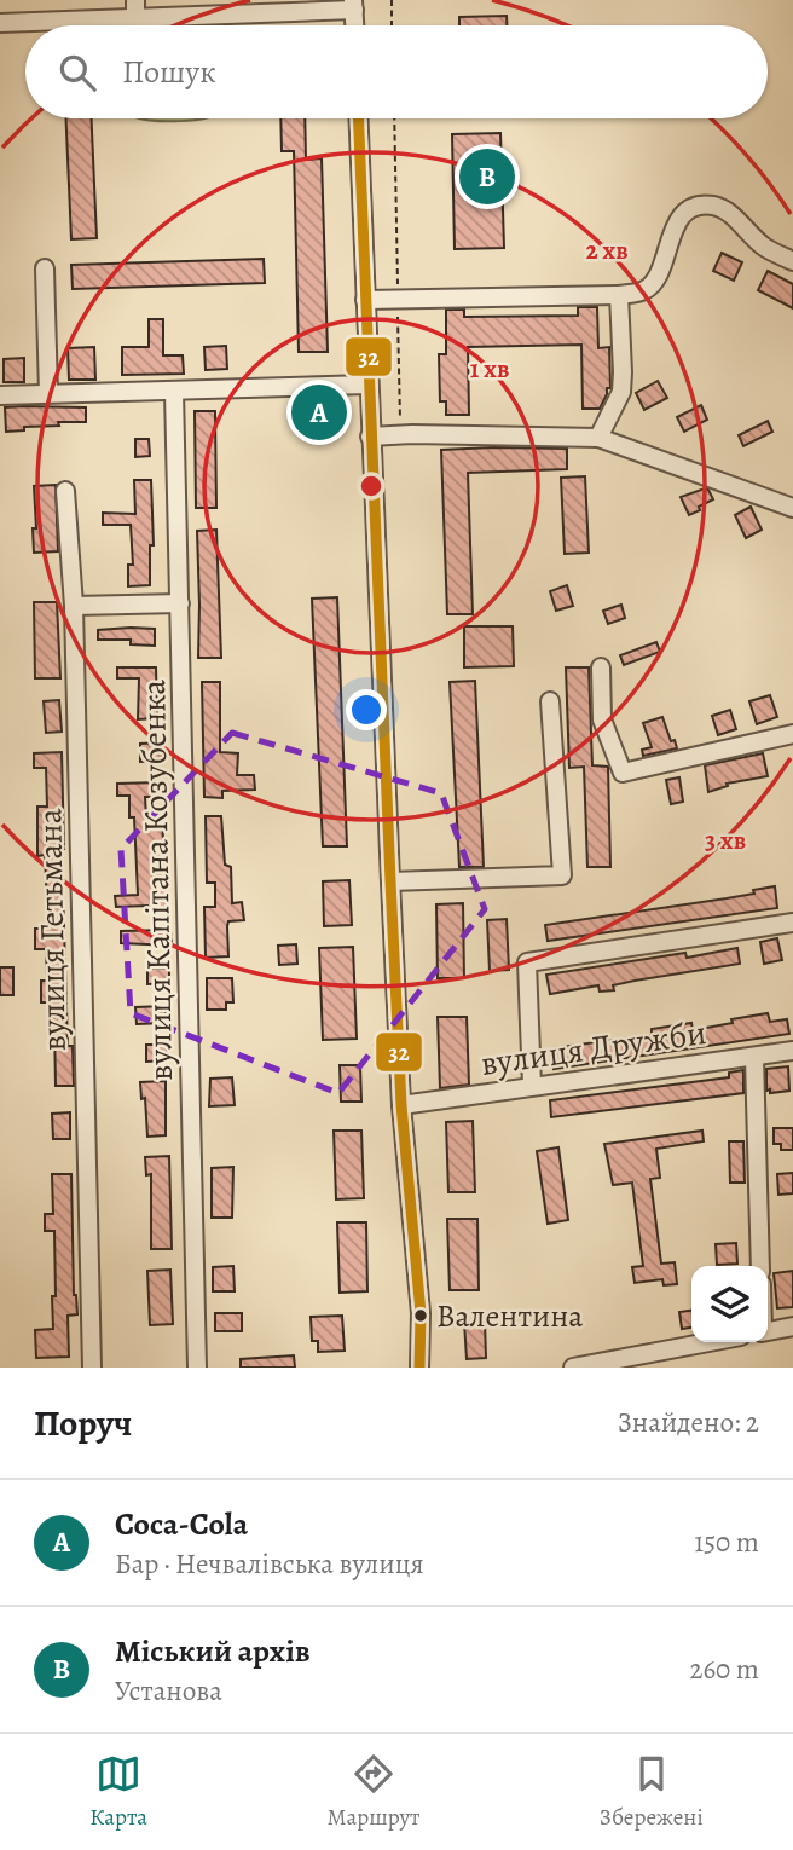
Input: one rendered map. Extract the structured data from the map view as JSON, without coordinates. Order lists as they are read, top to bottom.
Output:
{
  "streets": {
    "street": ["вулиця Капітана Козубенка", "вулиця Гетьмана", "вулиця Дружби"]
  },
  "places": ["Валентина"],
  "lines": ["transit line 32"],
  "page": {
    "search": "Пошук",
    "pins": ["B", "A"],
    "heading": ["Поруч", "Знайдено: 2"],
    "list": [
      {
        "mark": "A",
        "name": "Coca-Cola",
        "note": "Бар · Нечвалівська вулиця",
        "value": "150 m"
      },
      {
        "mark": "B",
        "name": "Міський архів",
        "note": "Установа",
        "value": "260 m"
      }
    ],
    "nav": ["Карта", "Маршрут", "Збережені"]
  },
  "rings": ["2 хв", "1 хв", "3 хв"]
}
